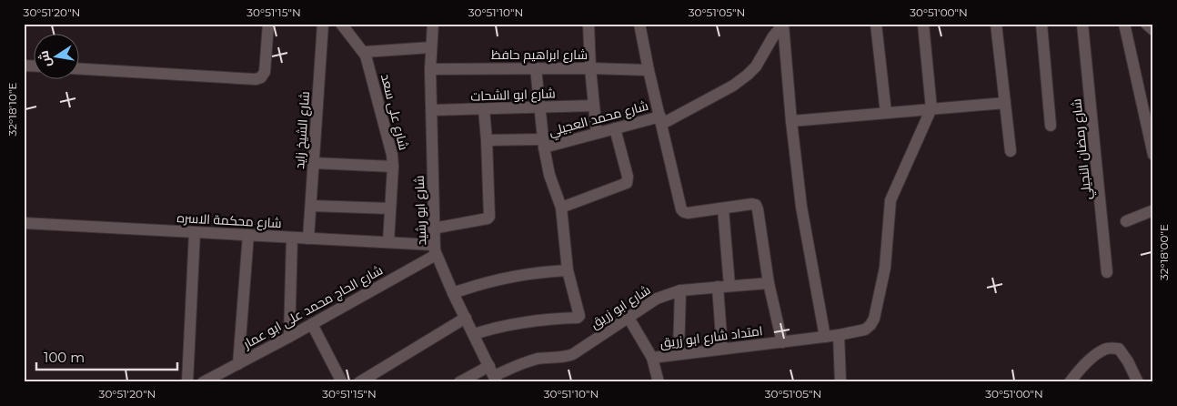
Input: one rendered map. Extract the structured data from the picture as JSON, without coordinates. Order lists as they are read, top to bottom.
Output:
{
  "streets": {
    "street": [
      "شارع ابراهيم حافظ",
      "شارع ابو الشحات",
      "شارع على سعد",
      "شارع محمد العجيلي",
      "شارع الشيخ زايد",
      "شارع رمضان النجيلي",
      "شارع ابو رشيد",
      "شارع محكمة الاسره",
      "شارع الحاج محمد على ابو عمار",
      "شارع ابو زريق",
      "امتداد شارع ابو زريق"
    ]
  },
  "crossings": [
    ["شارع ابراهيم حافظ", "شارع ابو رشيد"],
    ["شارع ابو الشحات", "شارع ابو رشيد"],
    ["شارع على سعد", "شارع محكمة الاسره"],
    ["شارع الشيخ زايد", "شارع محكمة الاسره"],
    ["شارع ابو رشيد", "شارع محكمة الاسره"],
    ["شارع ابو رشيد", "شارع الحاج محمد على ابو عمار"],
    ["شارع ابو رشيد", "شارع ابو زريق"],
    ["شارع محكمة الاسره", "شارع الحاج محمد على ابو عمار"]
  ],
  "scale_bar": "100 m",
  "north": "left",
  "coordinates": [
    "30°51'20\"N",
    "30°51'15\"N",
    "30°51'10\"N",
    "30°51'05\"N",
    "30°51'00\"N",
    "32°18'10\"E",
    "32°18'00\"E"
  ]
}
